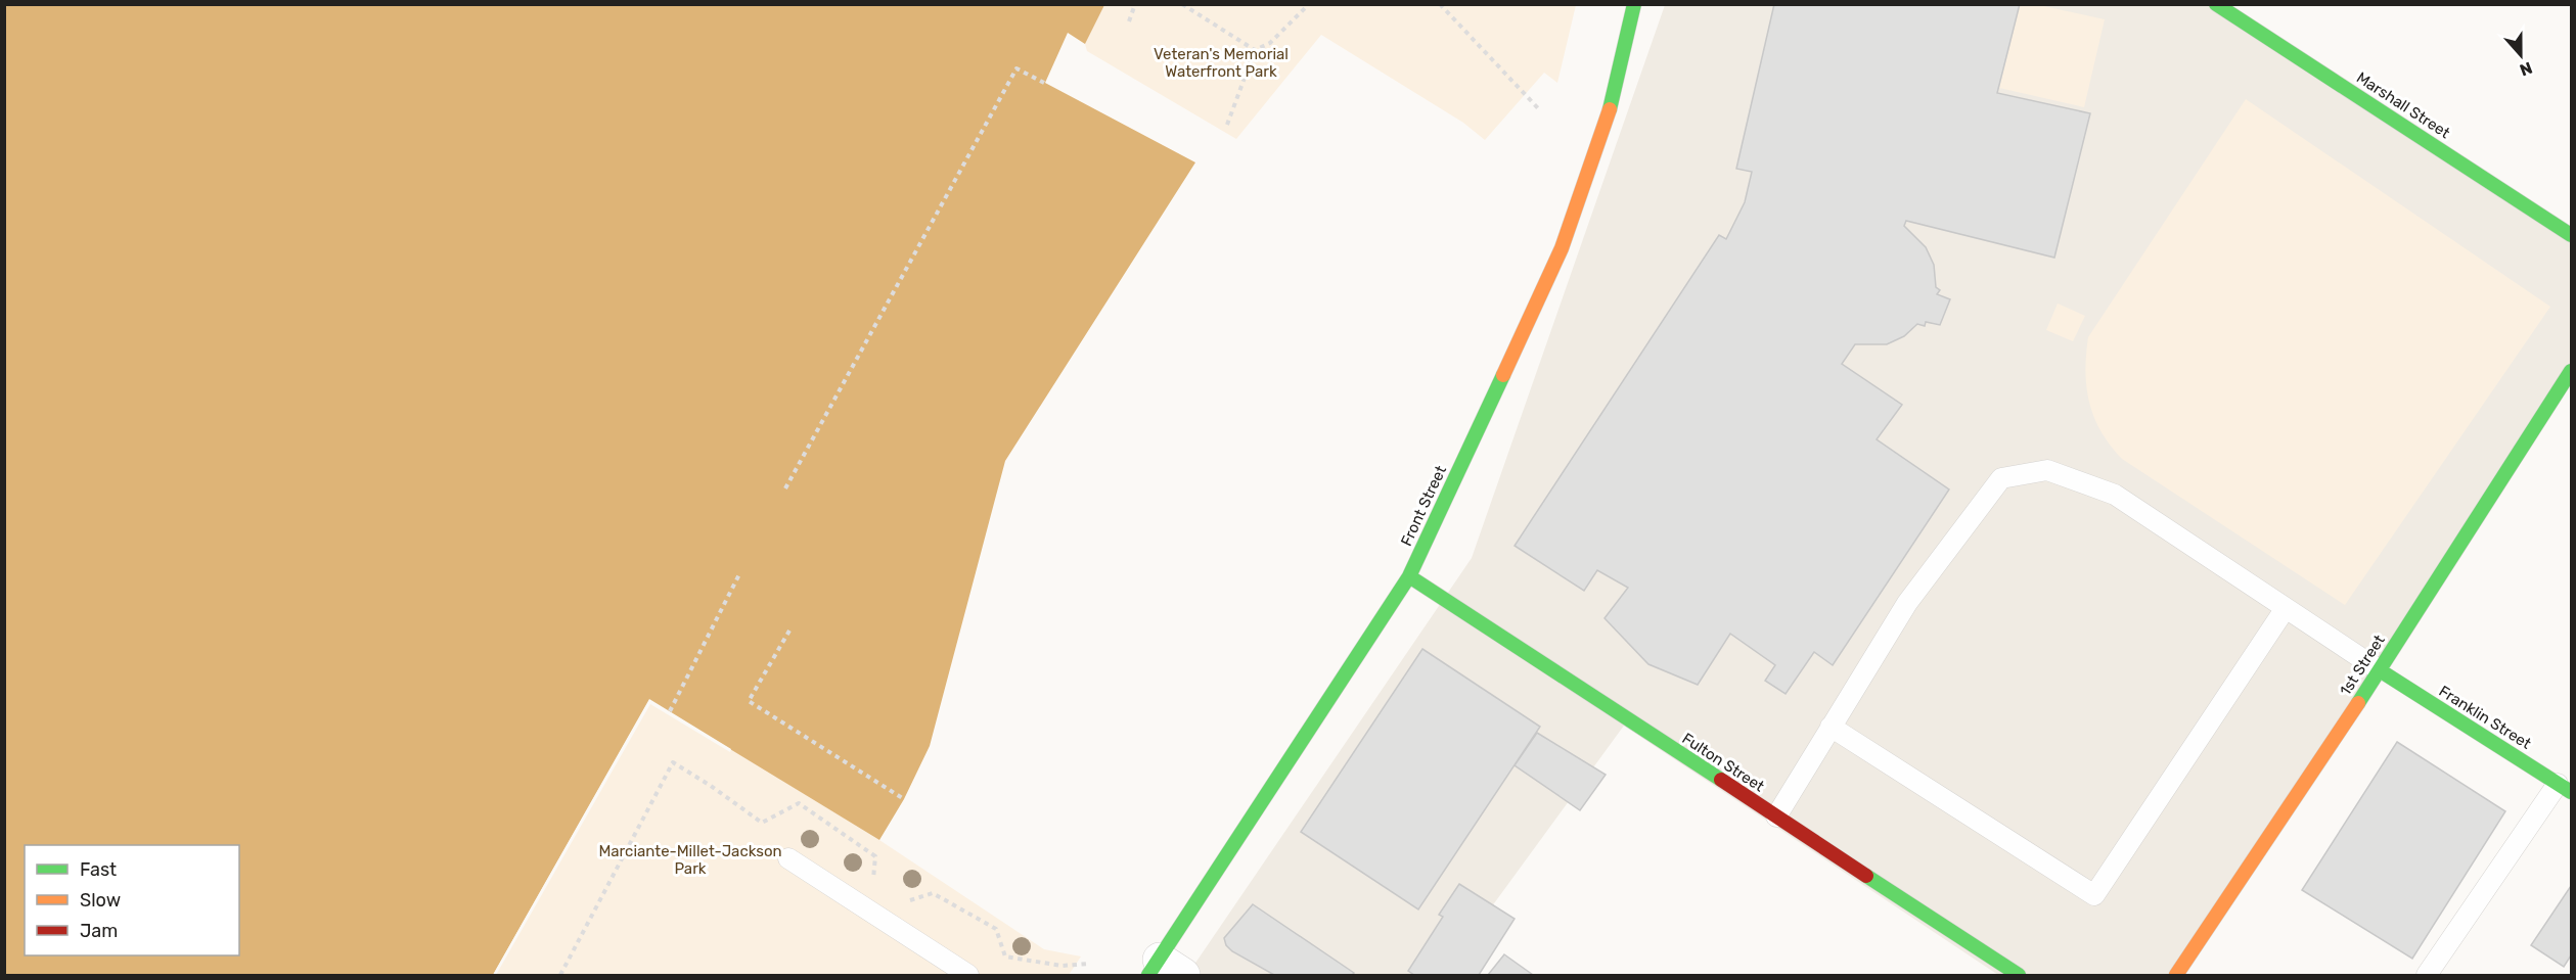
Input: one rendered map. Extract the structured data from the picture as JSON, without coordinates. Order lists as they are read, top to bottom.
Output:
{
  "streets": {
    "street": [
      "Marshall Street",
      "Front Street",
      "1st Street",
      "Franklin Street",
      "Fulton Street"
    ]
  },
  "crossings": [
    ["Front Street", "Fulton Street"],
    ["1st Street", "Franklin Street"]
  ],
  "parks": ["Veteran's Memorial Waterfront Park", "Marciante-Millet-Jackson Park"],
  "legend": ["Fast", "Slow", "Jam"],
  "north": "bottom"
}
